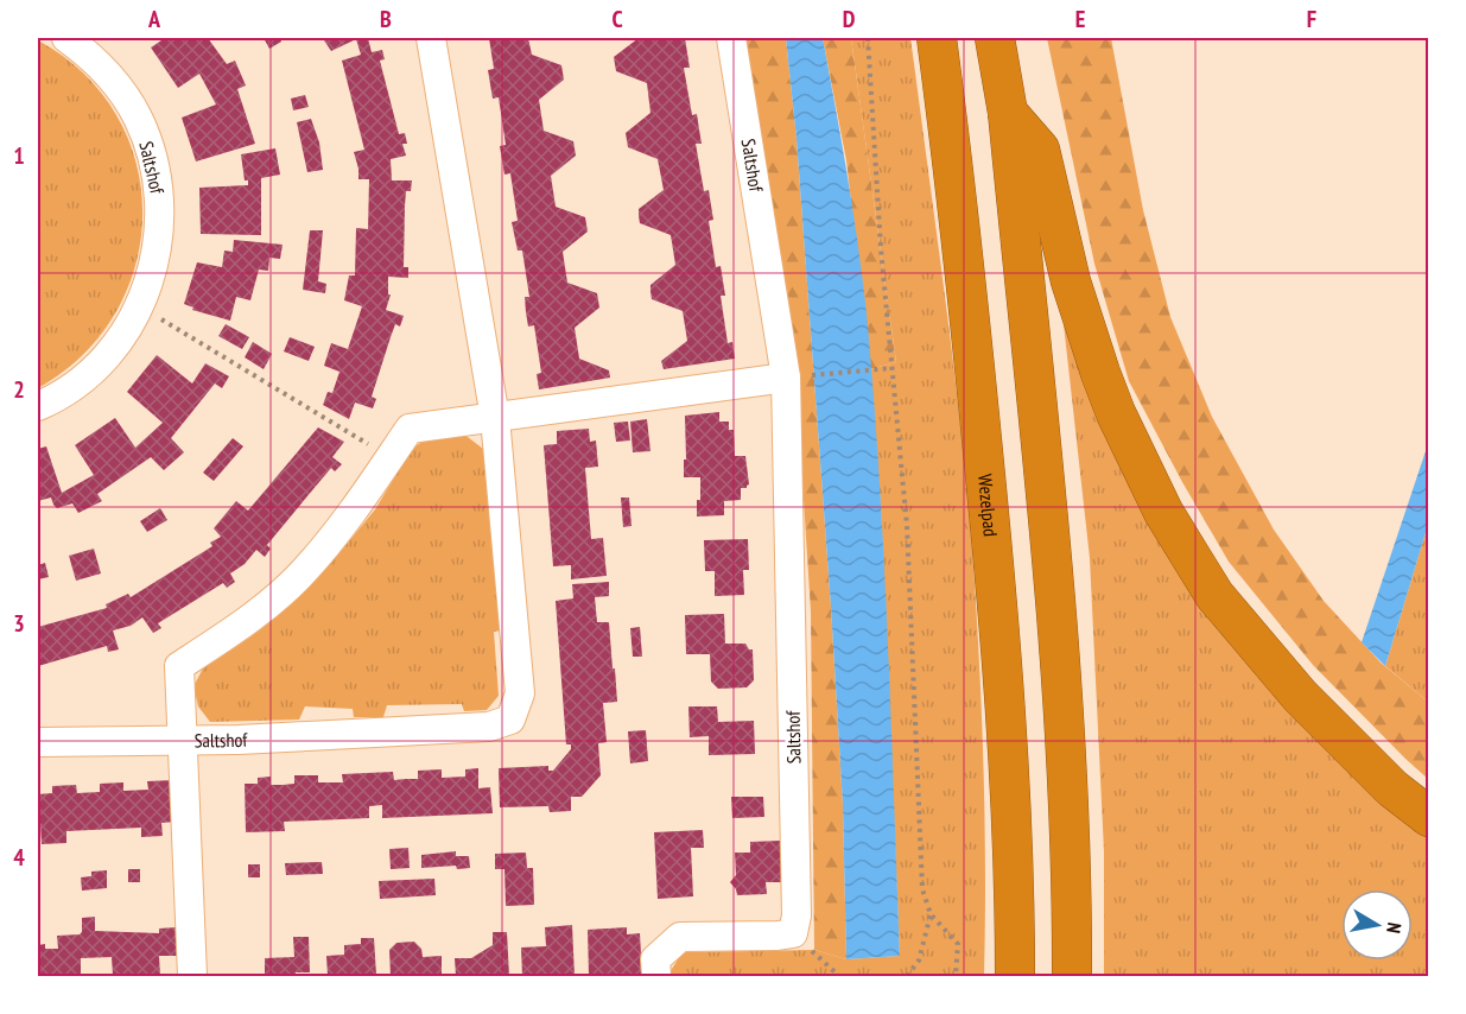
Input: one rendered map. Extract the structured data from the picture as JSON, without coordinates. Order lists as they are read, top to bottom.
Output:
{
  "streets": {
    "highway": ["Wezelpad"],
    "street": ["Saltshof"]
  },
  "north": "right",
  "grid": {
    "columns": [
      "A",
      "B",
      "C",
      "D",
      "E",
      "F"
    ],
    "rows": [
      "1",
      "2",
      "3",
      "4"
    ]
  }
}
